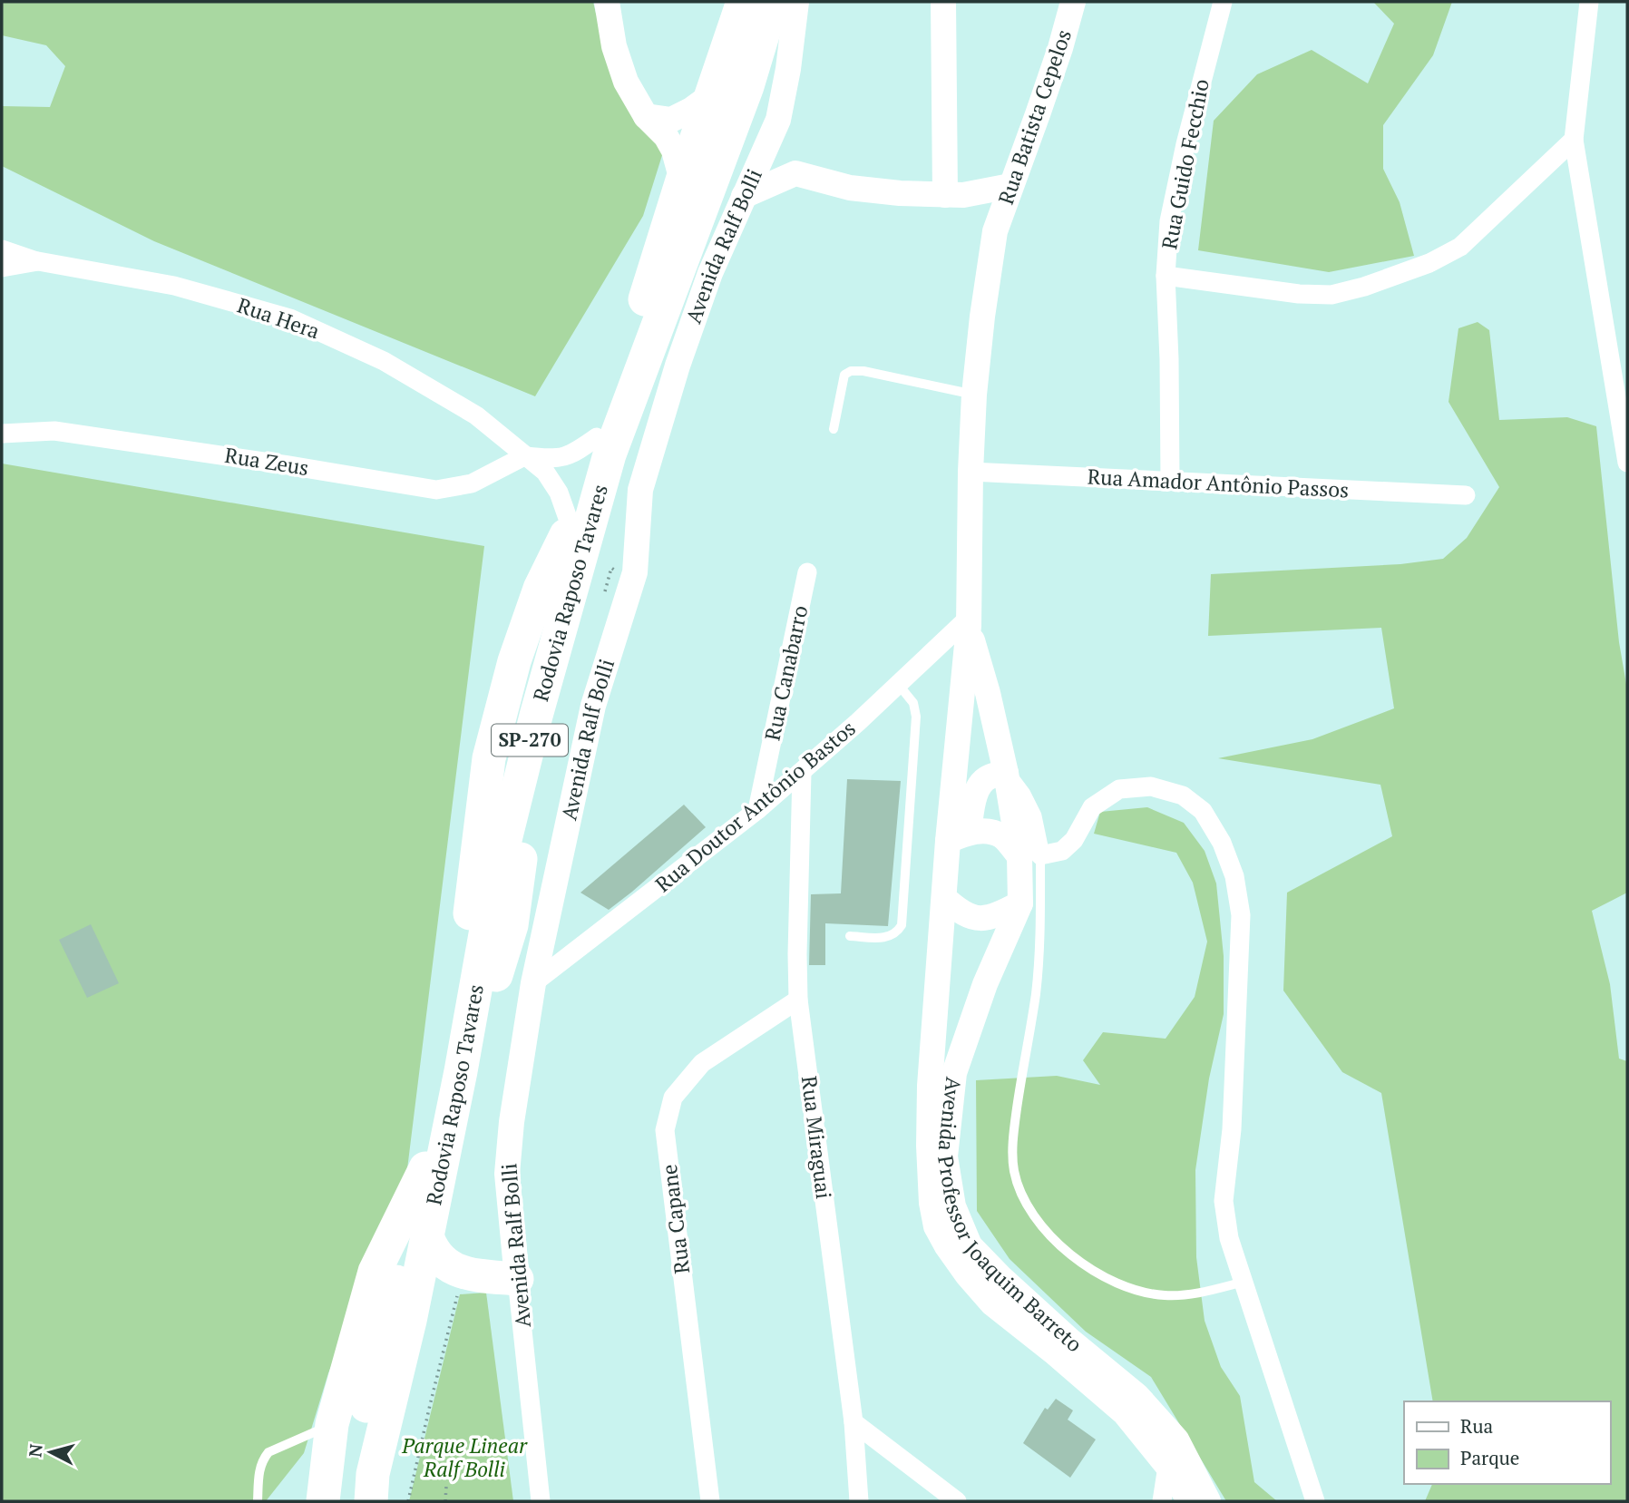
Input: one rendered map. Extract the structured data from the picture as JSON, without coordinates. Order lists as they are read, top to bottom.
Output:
{
  "streets": {
    "highway": ["Rodovia Raposo Tavares", "SP-270"],
    "main road": ["Rua Batista Cepelos", "Avenida Ralf Bolli", "Avenida Professor Joaquim Barreto"],
    "street": [
      "Rua Guido Fecchio",
      "Rua Hera",
      "Rua Zeus",
      "Rua Amador Antônio Passos",
      "Rua Canabarro",
      "Rua Doutor Antônio Bastos",
      "Rua Miraguai",
      "Rua Capane"
    ]
  },
  "crossings": [
    ["Rua Batista Cepelos", "Avenida Professor Joaquim Barreto"],
    ["Rua Guido Fecchio", "Rua Amador Antônio Passos"],
    ["Avenida Ralf Bolli", "Rua Doutor Antônio Bastos"],
    ["Rua Hera", "Rua Zeus"],
    ["Rua Hera", "Rodovia Raposo Tavares"],
    ["Rua Amador Antônio Passos", "Avenida Professor Joaquim Barreto"],
    ["Rua Canabarro", "Rua Doutor Antônio Bastos"],
    ["Rua Doutor Antônio Bastos", "Rua Miraguai"],
    ["Rua Doutor Antônio Bastos", "Avenida Professor Joaquim Barreto"],
    ["Rua Miraguai", "Rua Capane"]
  ],
  "parks": ["Parque Linear Ralf Bolli"],
  "legend": ["Rua", "Parque"],
  "north": "left"
}
